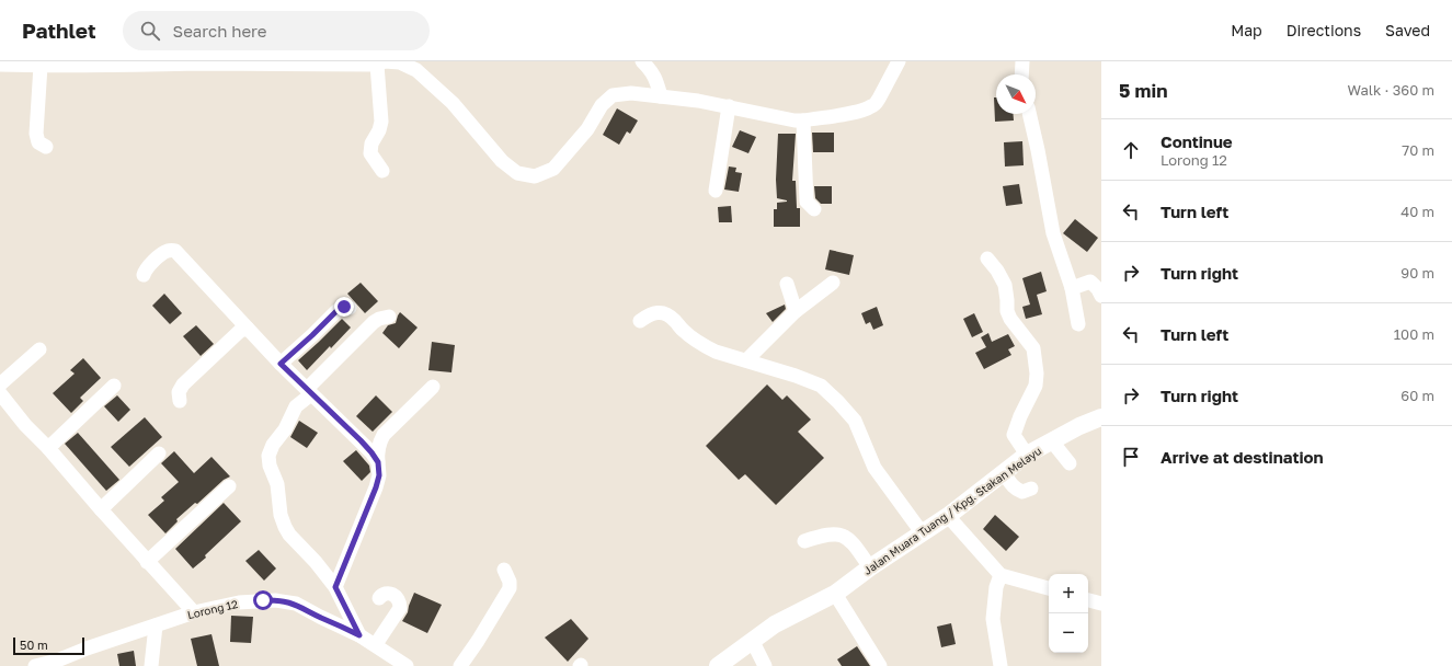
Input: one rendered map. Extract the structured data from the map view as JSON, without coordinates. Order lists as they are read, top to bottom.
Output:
{
  "streets": {
    "main road": ["Jalan Muara Tuang / Kpg. Stakan Melayu"],
    "street": ["Lorong 12"]
  },
  "scale_bar": "50 m",
  "north": "bottom right",
  "page": {
    "header": "Pathlet",
    "search": "Search here",
    "nav": ["Map", "Directions", "Saved"],
    "heading": ["5 min", "Walk · 360 m"],
    "list": [
      ["Continue", "Lorong 12", "70 m"],
      ["Turn left", "40 m"],
      ["Turn right", "90 m"],
      ["Turn left", "100 m"],
      ["Turn right", "60 m"],
      "Arrive at destination"
    ],
    "map_buttons": ["+", "−"],
    "scale": "50 m"
  }
}
